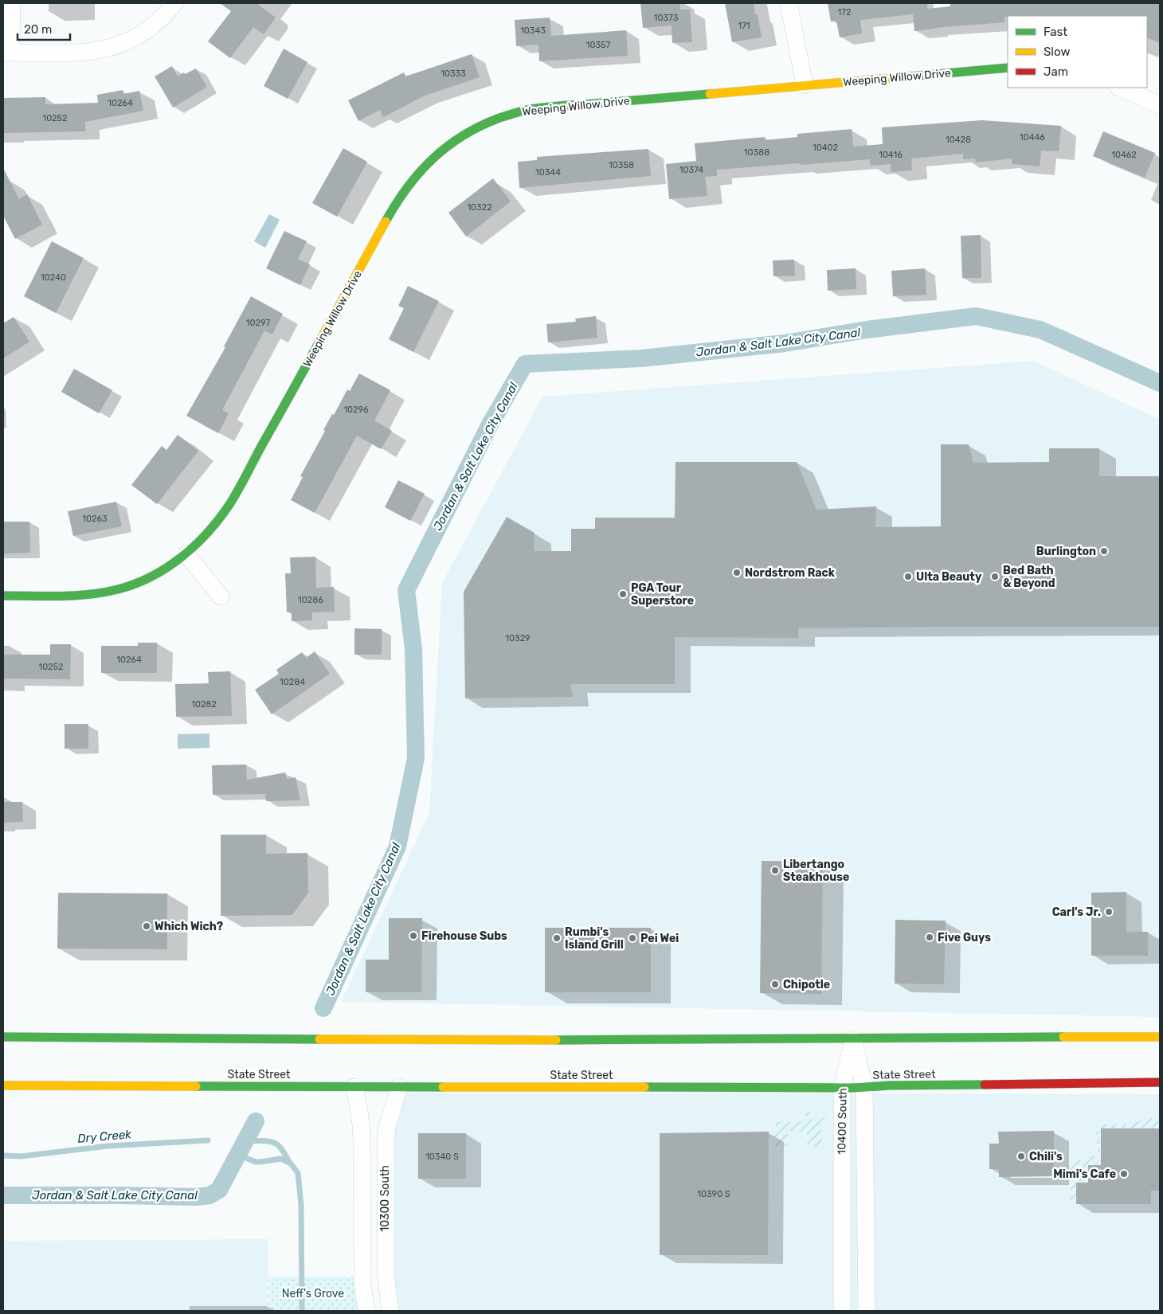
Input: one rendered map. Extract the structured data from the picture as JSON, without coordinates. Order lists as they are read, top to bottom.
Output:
{
  "streets": {
    "main road": ["Weeping Willow Drive", "State Street"],
    "street": ["10400 South", "10300 South"]
  },
  "crossings": [
    ["State Street", "10400 South"],
    ["State Street", "10300 South"]
  ],
  "water": ["Jordan & Salt Lake City Canal", "Dry Creek"],
  "parks": ["Neff's Grove"],
  "places": [
    "Burlington",
    "Nordstrom Rack",
    "Ulta Beauty",
    "Bed Bath & Beyond",
    "PGA Tour Superstore",
    "Libertango Steakhouse",
    "Carl's Jr.",
    "Which Wich?",
    "Firehouse Subs",
    "Five Guys",
    "Rumbi's Island Grill",
    "Pei Wei",
    "Chipotle",
    "Chili's",
    "Mimi's Cafe"
  ],
  "house_numbers": [
    "172",
    "10373",
    "171",
    "10343",
    "10357",
    "10333",
    "10264",
    "10252",
    "10446",
    "10428",
    "10402",
    "10388",
    "10416",
    "10462",
    "10358",
    "10374",
    "10344",
    "10322",
    "10240",
    "10297",
    "10296",
    "10263",
    "10286",
    "10329",
    "10264",
    "10252",
    "10284",
    "10282",
    "10340 S",
    "10390 S"
  ],
  "legend": ["Fast", "Slow", "Jam"],
  "scale_bar": "20 m"
}
